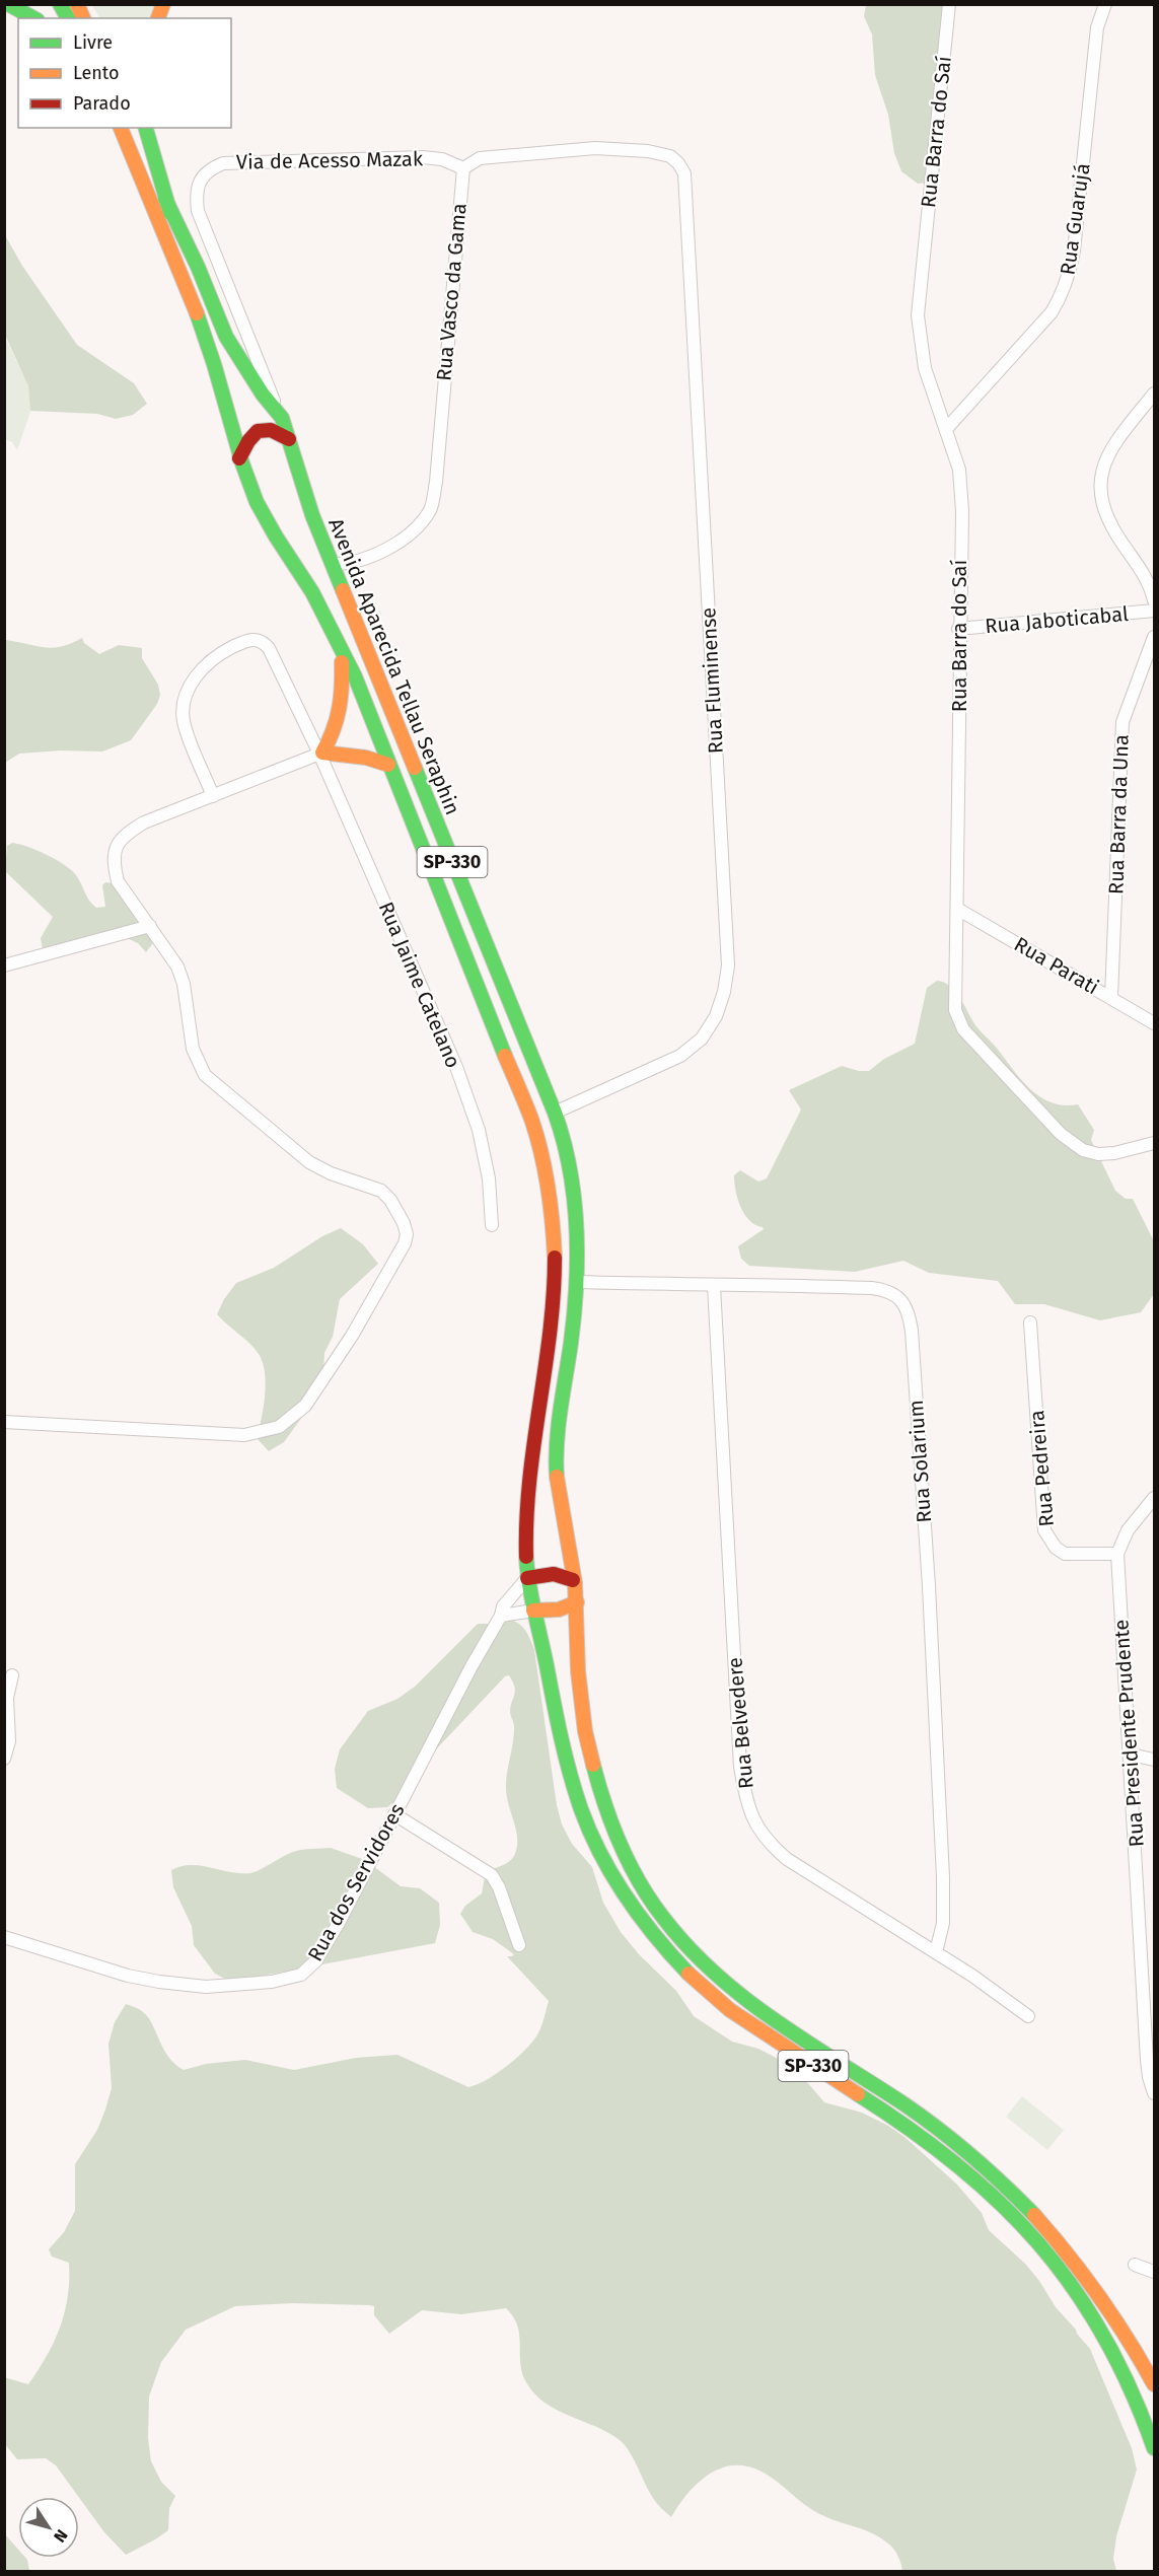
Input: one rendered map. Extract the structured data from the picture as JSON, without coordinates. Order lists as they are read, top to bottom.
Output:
{
  "streets": {
    "main road": ["Avenida Aparecida Tellau Seraphin", "SP-330"],
    "street": [
      "Rua Barra do Saí",
      "Via de Acesso Mazak",
      "Rua Guarujá",
      "Rua Vasco da Gama",
      "Rua Jaboticabal",
      "Rua Fluminense",
      "Rua Barra da Una",
      "Rua Parati",
      "Rua Jaime Catelano",
      "Rua Solarium",
      "Rua Pedreira",
      "Rua Belvedere",
      "Rua Presidente Prudente",
      "Rua dos Servidores"
    ]
  },
  "crossings": [
    ["Rua Barra do Saí", "Rua Guarujá"],
    ["Rua Barra do Saí", "Rua Jaboticabal"],
    ["Rua Barra do Saí", "Rua Parati"],
    ["Via de Acesso Mazak", "Rua Vasco da Gama"],
    ["Via de Acesso Mazak", "Avenida Aparecida Tellau Seraphin"],
    ["Via de Acesso Mazak", "Rua Fluminense"],
    ["Rua Vasco da Gama", "Avenida Aparecida Tellau Seraphin"],
    ["Rua Vasco da Gama", "Rua Fluminense"],
    ["Avenida Aparecida Tellau Seraphin", "Rua Fluminense"],
    ["Avenida Aparecida Tellau Seraphin", "Rua Solarium"],
    ["Avenida Aparecida Tellau Seraphin", "Rua dos Servidores"],
    ["Rua Barra da Una", "Rua Parati"],
    ["Rua Solarium", "Rua Belvedere"],
    ["Rua Pedreira", "Rua Presidente Prudente"]
  ],
  "legend": ["Livre", "Lento", "Parado"],
  "north": "bottom right"
}
